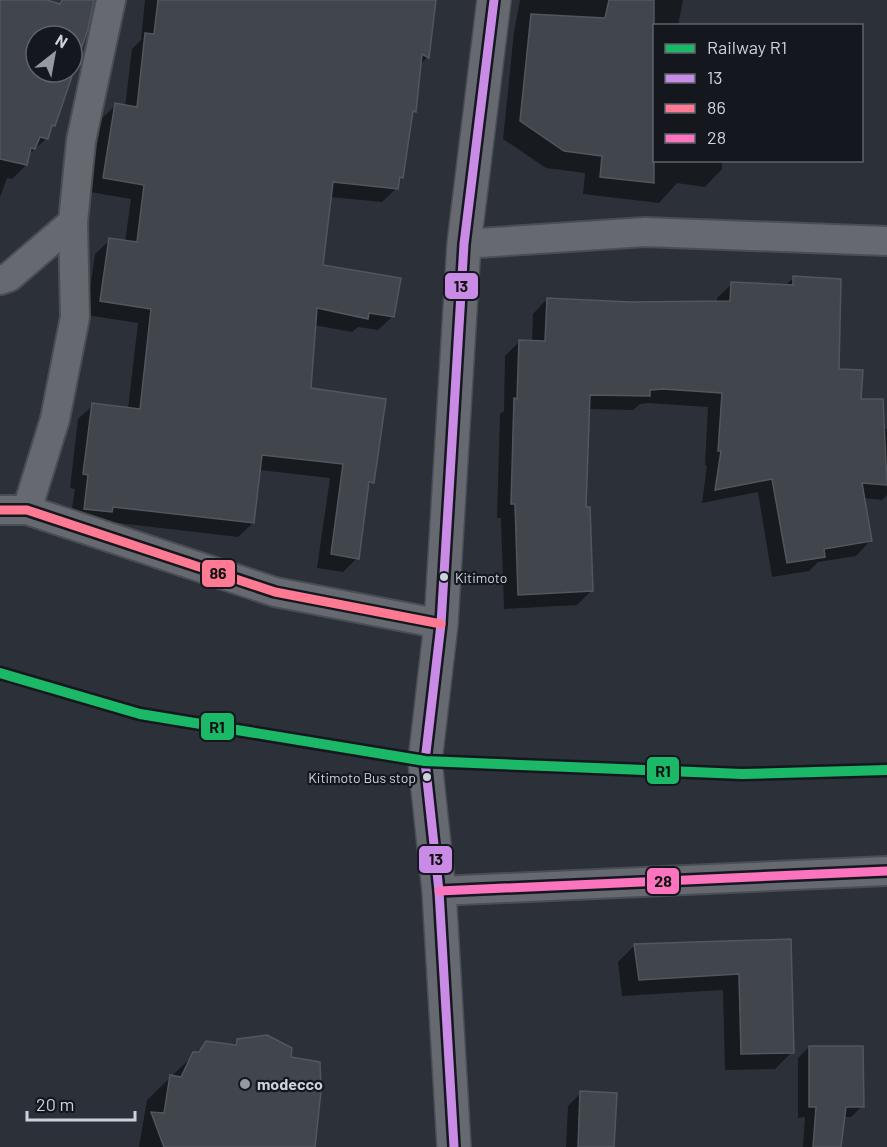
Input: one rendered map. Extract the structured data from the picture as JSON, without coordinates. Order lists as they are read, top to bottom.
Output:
{
  "places": ["Kitimoto", "Kitimoto Bus stop", "modecco"],
  "lines": [
    "transit line 13",
    "transit line 86",
    "rail line R1",
    "transit line 28"
  ],
  "legend": [
    "Railway R1",
    "13",
    "86",
    "28"
  ],
  "scale_bar": "20 m",
  "north": "top right"
}
